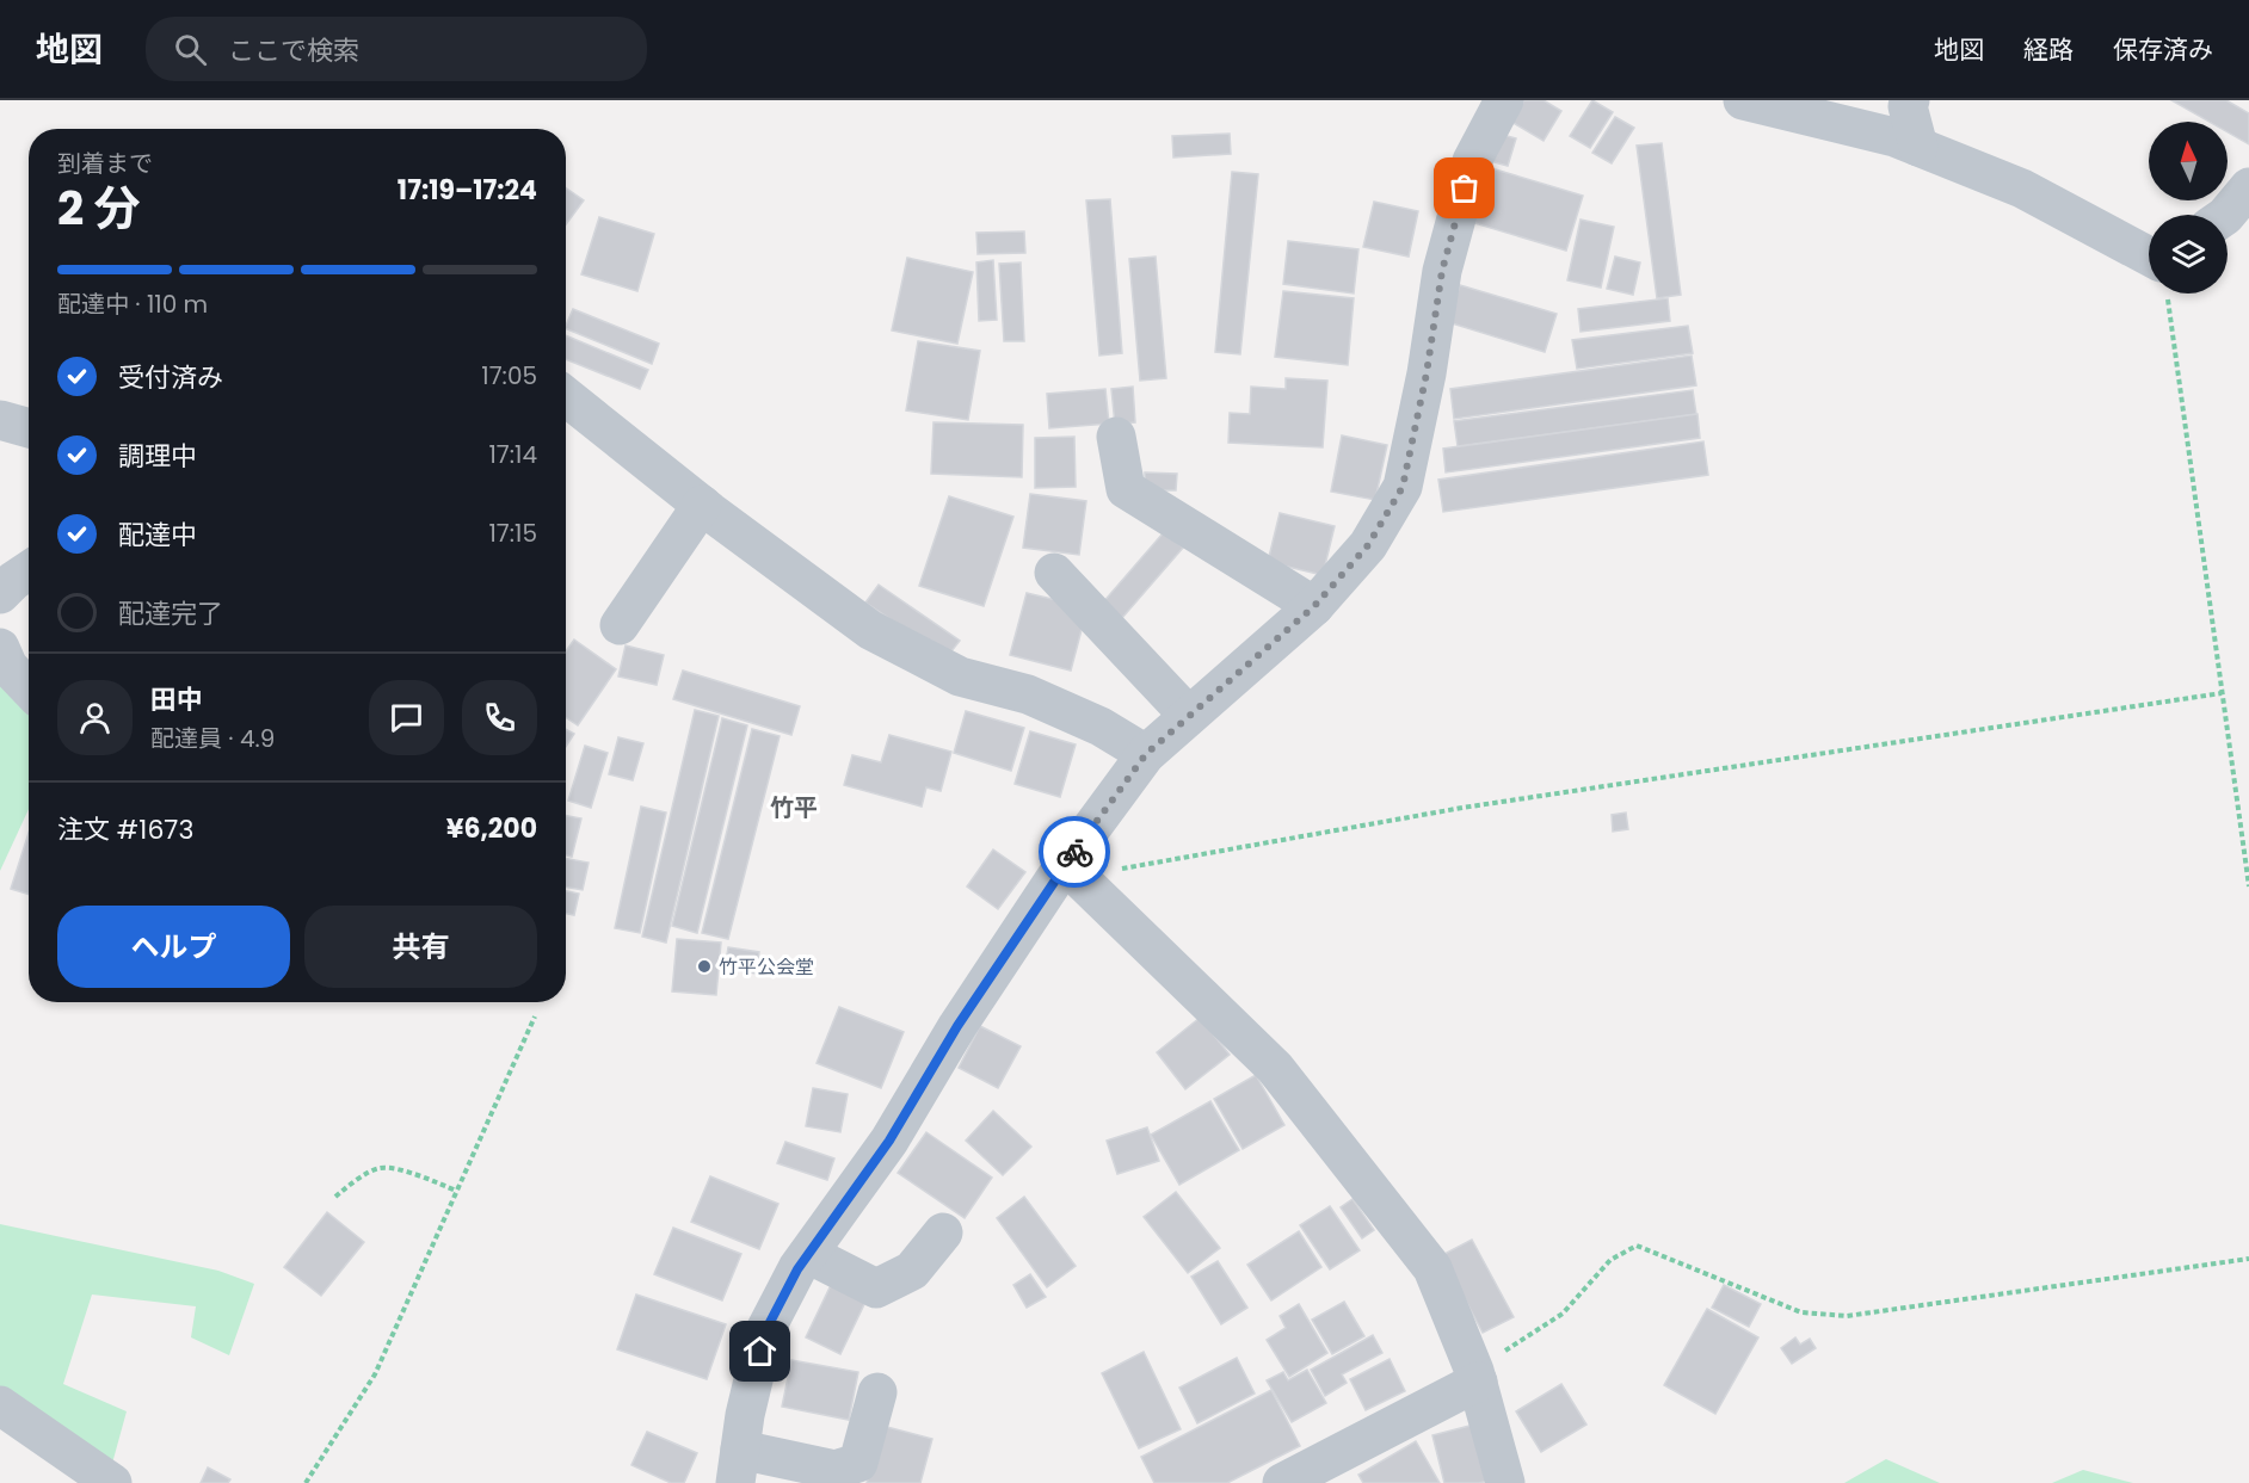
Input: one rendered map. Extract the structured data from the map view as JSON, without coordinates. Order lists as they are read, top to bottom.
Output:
{
  "districts": ["竹平"],
  "places": ["竹平公会堂"],
  "north": "top",
  "page": {
    "header": "地図",
    "search": "ここで検索",
    "nav": ["地図", "経路", "保存済み"],
    "heading": ["2 分", "到着まで", "17:19–17:24"],
    "panel": [
      "田中",
      "配達員 · 4.9",
      "注文 #1673",
      "¥6,200"
    ],
    "bar": "配達中 · 110 m",
    "list": [
      ["受付済み", "17:05"],
      ["調理中", "17:14"],
      ["配達中", "17:15"],
      "配達完了"
    ],
    "buttons": ["ヘルプ", "共有"]
  }
}
